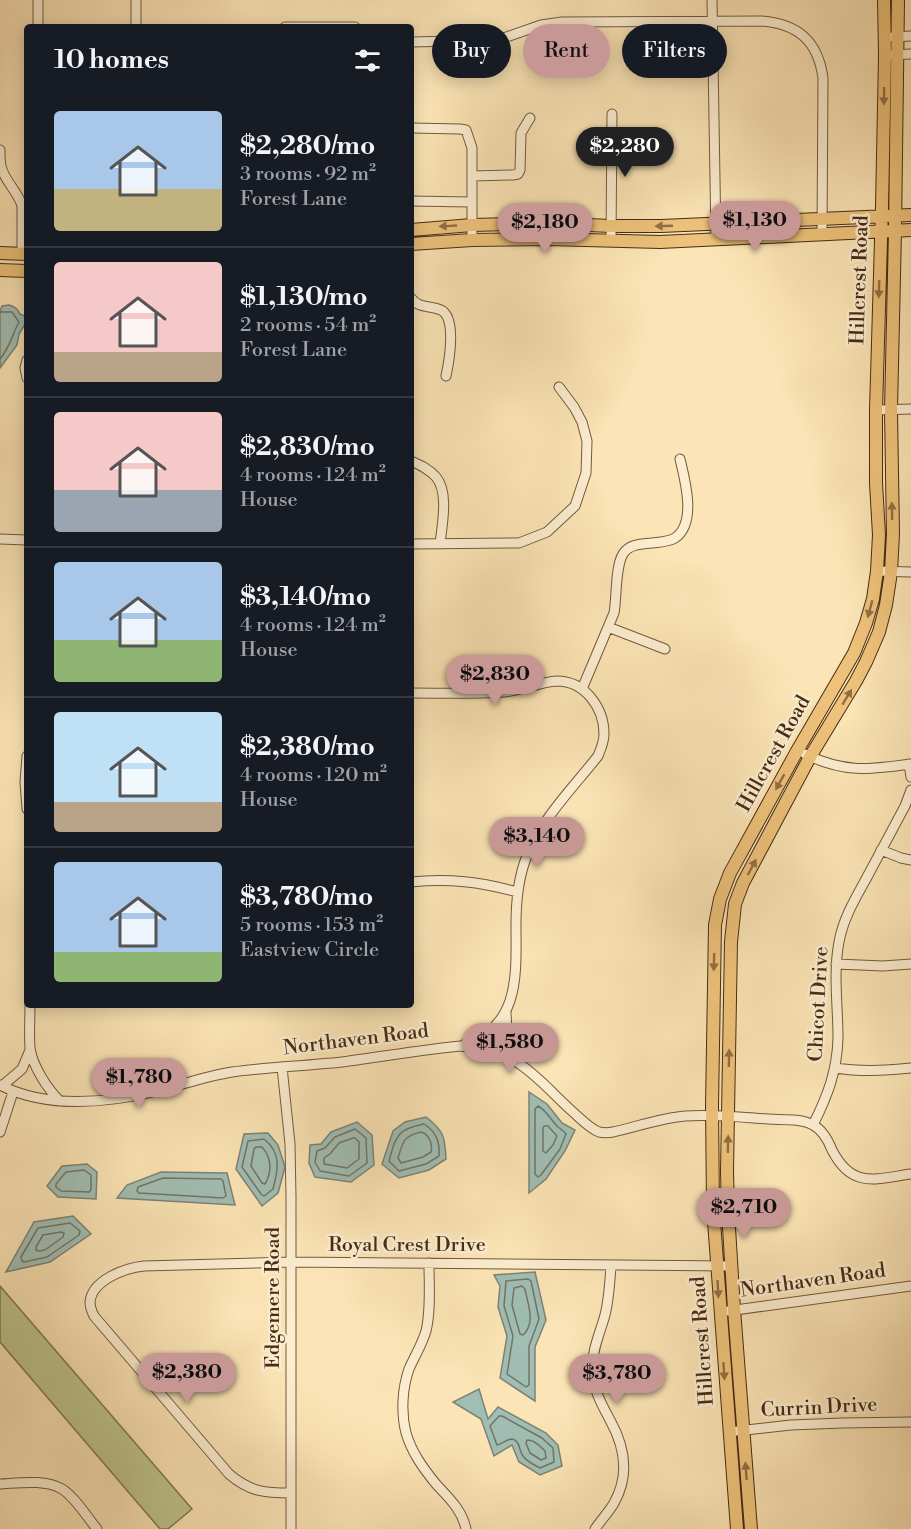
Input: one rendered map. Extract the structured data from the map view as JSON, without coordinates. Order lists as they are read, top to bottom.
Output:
{
  "streets": {
    "main road": ["Hillcrest Road"],
    "street": [
      "Chicot Drive",
      "Northaven Road",
      "Royal Crest Drive",
      "Edgemere Road",
      "Currin Drive"
    ]
  },
  "crossings": [
    ["Hillcrest Road", "Northaven Road"],
    ["Hillcrest Road", "Royal Crest Drive"],
    ["Hillcrest Road", "Currin Drive"],
    ["Chicot Drive", "Northaven Road"],
    ["Northaven Road", "Edgemere Road"],
    ["Royal Crest Drive", "Edgemere Road"]
  ],
  "page": {
    "chip": ["Buy", "Rent", "Filters"],
    "heading": "10 homes",
    "list": [
      {
        "name": "$2,280/mo",
        "note": "3 rooms · 92 m² · Forest Lane"
      },
      {
        "name": "$1,130/mo",
        "note": "2 rooms · 54 m² · Forest Lane"
      },
      {
        "name": "$2,830/mo",
        "note": "4 rooms · 124 m² · House"
      },
      {
        "name": "$3,140/mo",
        "note": "4 rooms · 124 m² · House"
      },
      {
        "name": "$2,380/mo",
        "note": "4 rooms · 120 m² · House"
      },
      {
        "name": "$3,780/mo",
        "note": "5 rooms · 153 m² · Eastview Circle"
      }
    ],
    "price": [
      "$2,280",
      "$1,130",
      "$2,180",
      "$2,830",
      "$3,140",
      "$1,580",
      "$1,780",
      "$2,710",
      "$2,380",
      "$3,780"
    ]
  }
}
